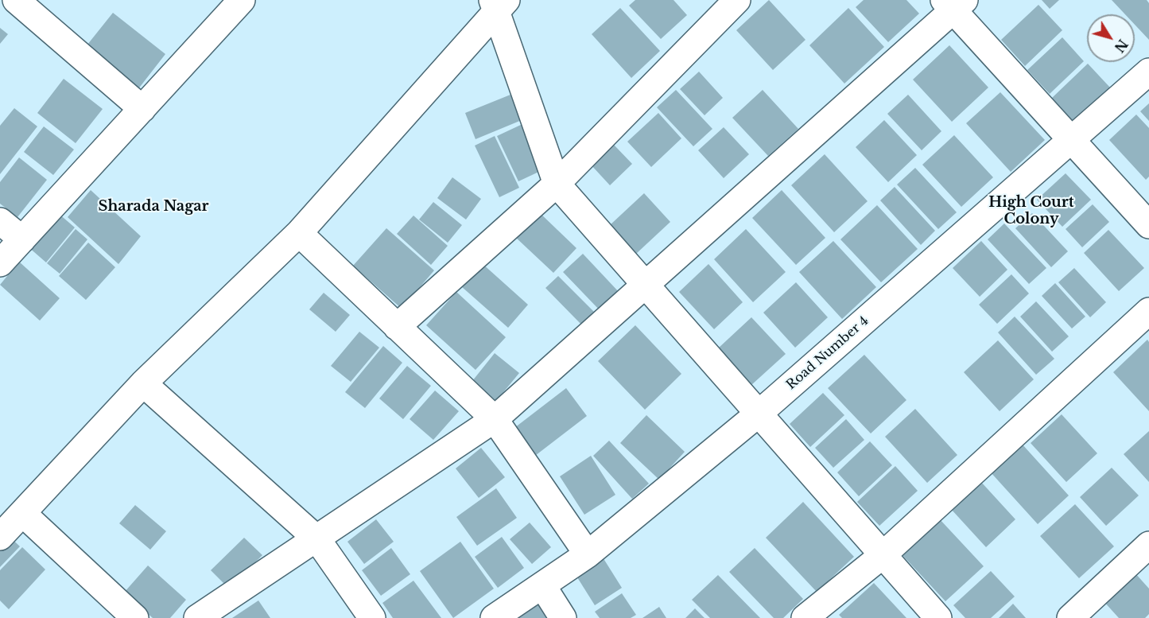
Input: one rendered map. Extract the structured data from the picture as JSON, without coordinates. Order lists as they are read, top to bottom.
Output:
{
  "streets": {
    "street": ["Road Number 4"]
  },
  "districts": ["High Court Colony", "Sharada Nagar"],
  "north": "bottom right"
}
